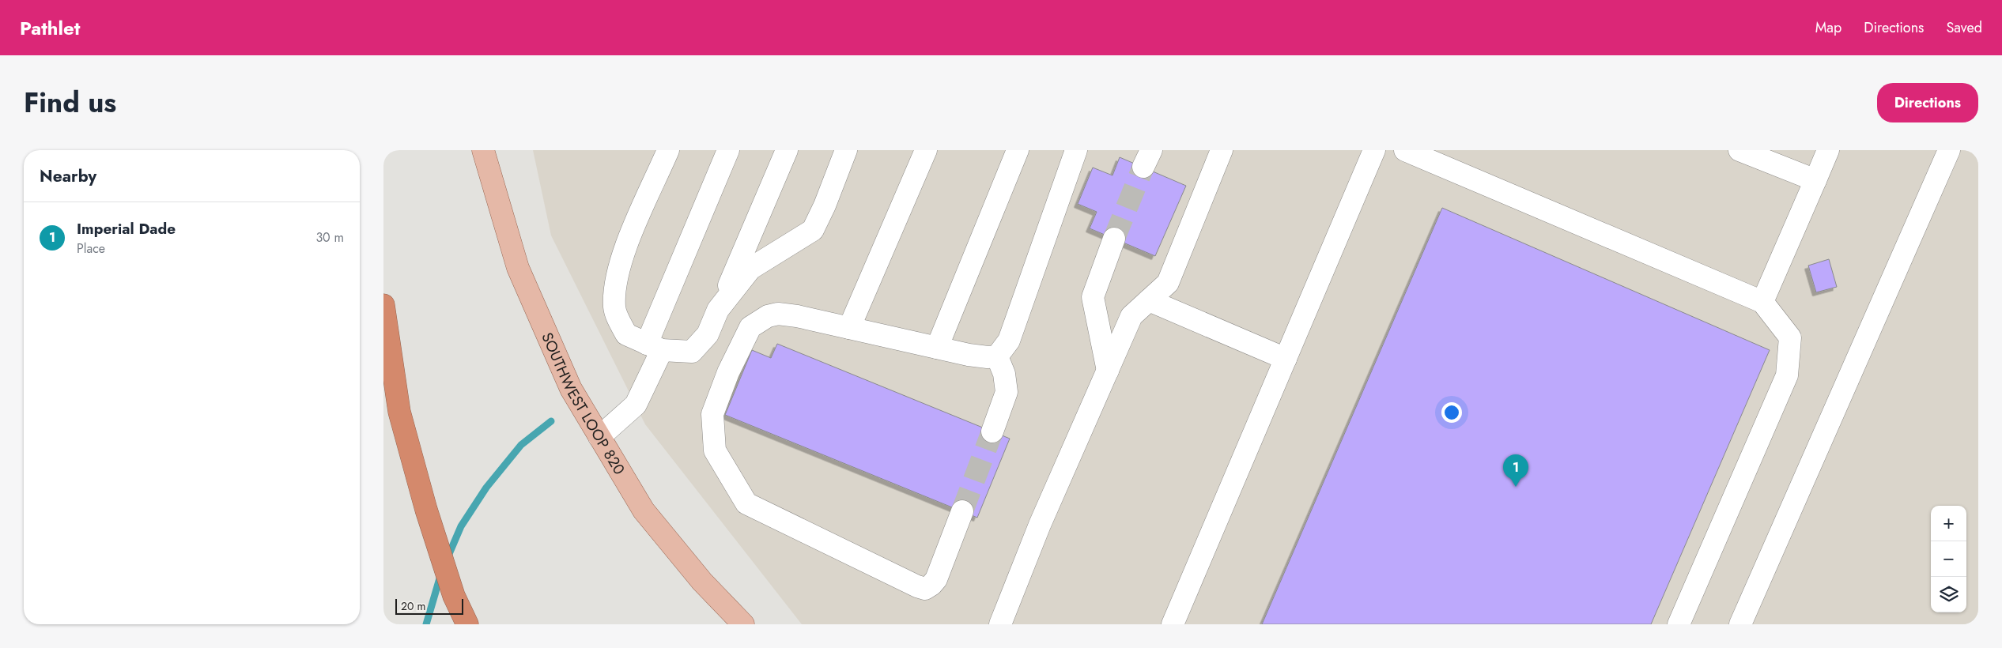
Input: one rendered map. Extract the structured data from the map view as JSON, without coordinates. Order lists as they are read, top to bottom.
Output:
{
  "streets": {
    "main road": ["SOUTHWEST LOOP 820"]
  },
  "scale_bar": "20 m",
  "page": {
    "header": "Pathlet",
    "nav": ["Map", "Directions", "Saved"],
    "title": "Find us",
    "buttons": "Directions",
    "heading": "Nearby",
    "list": [
      {
        "mark": "1",
        "name": "Imperial Dade",
        "note": "Place",
        "value": "30 m"
      }
    ],
    "pins": "1",
    "map_buttons": ["+", "−"],
    "scale": "20 m"
  }
}
